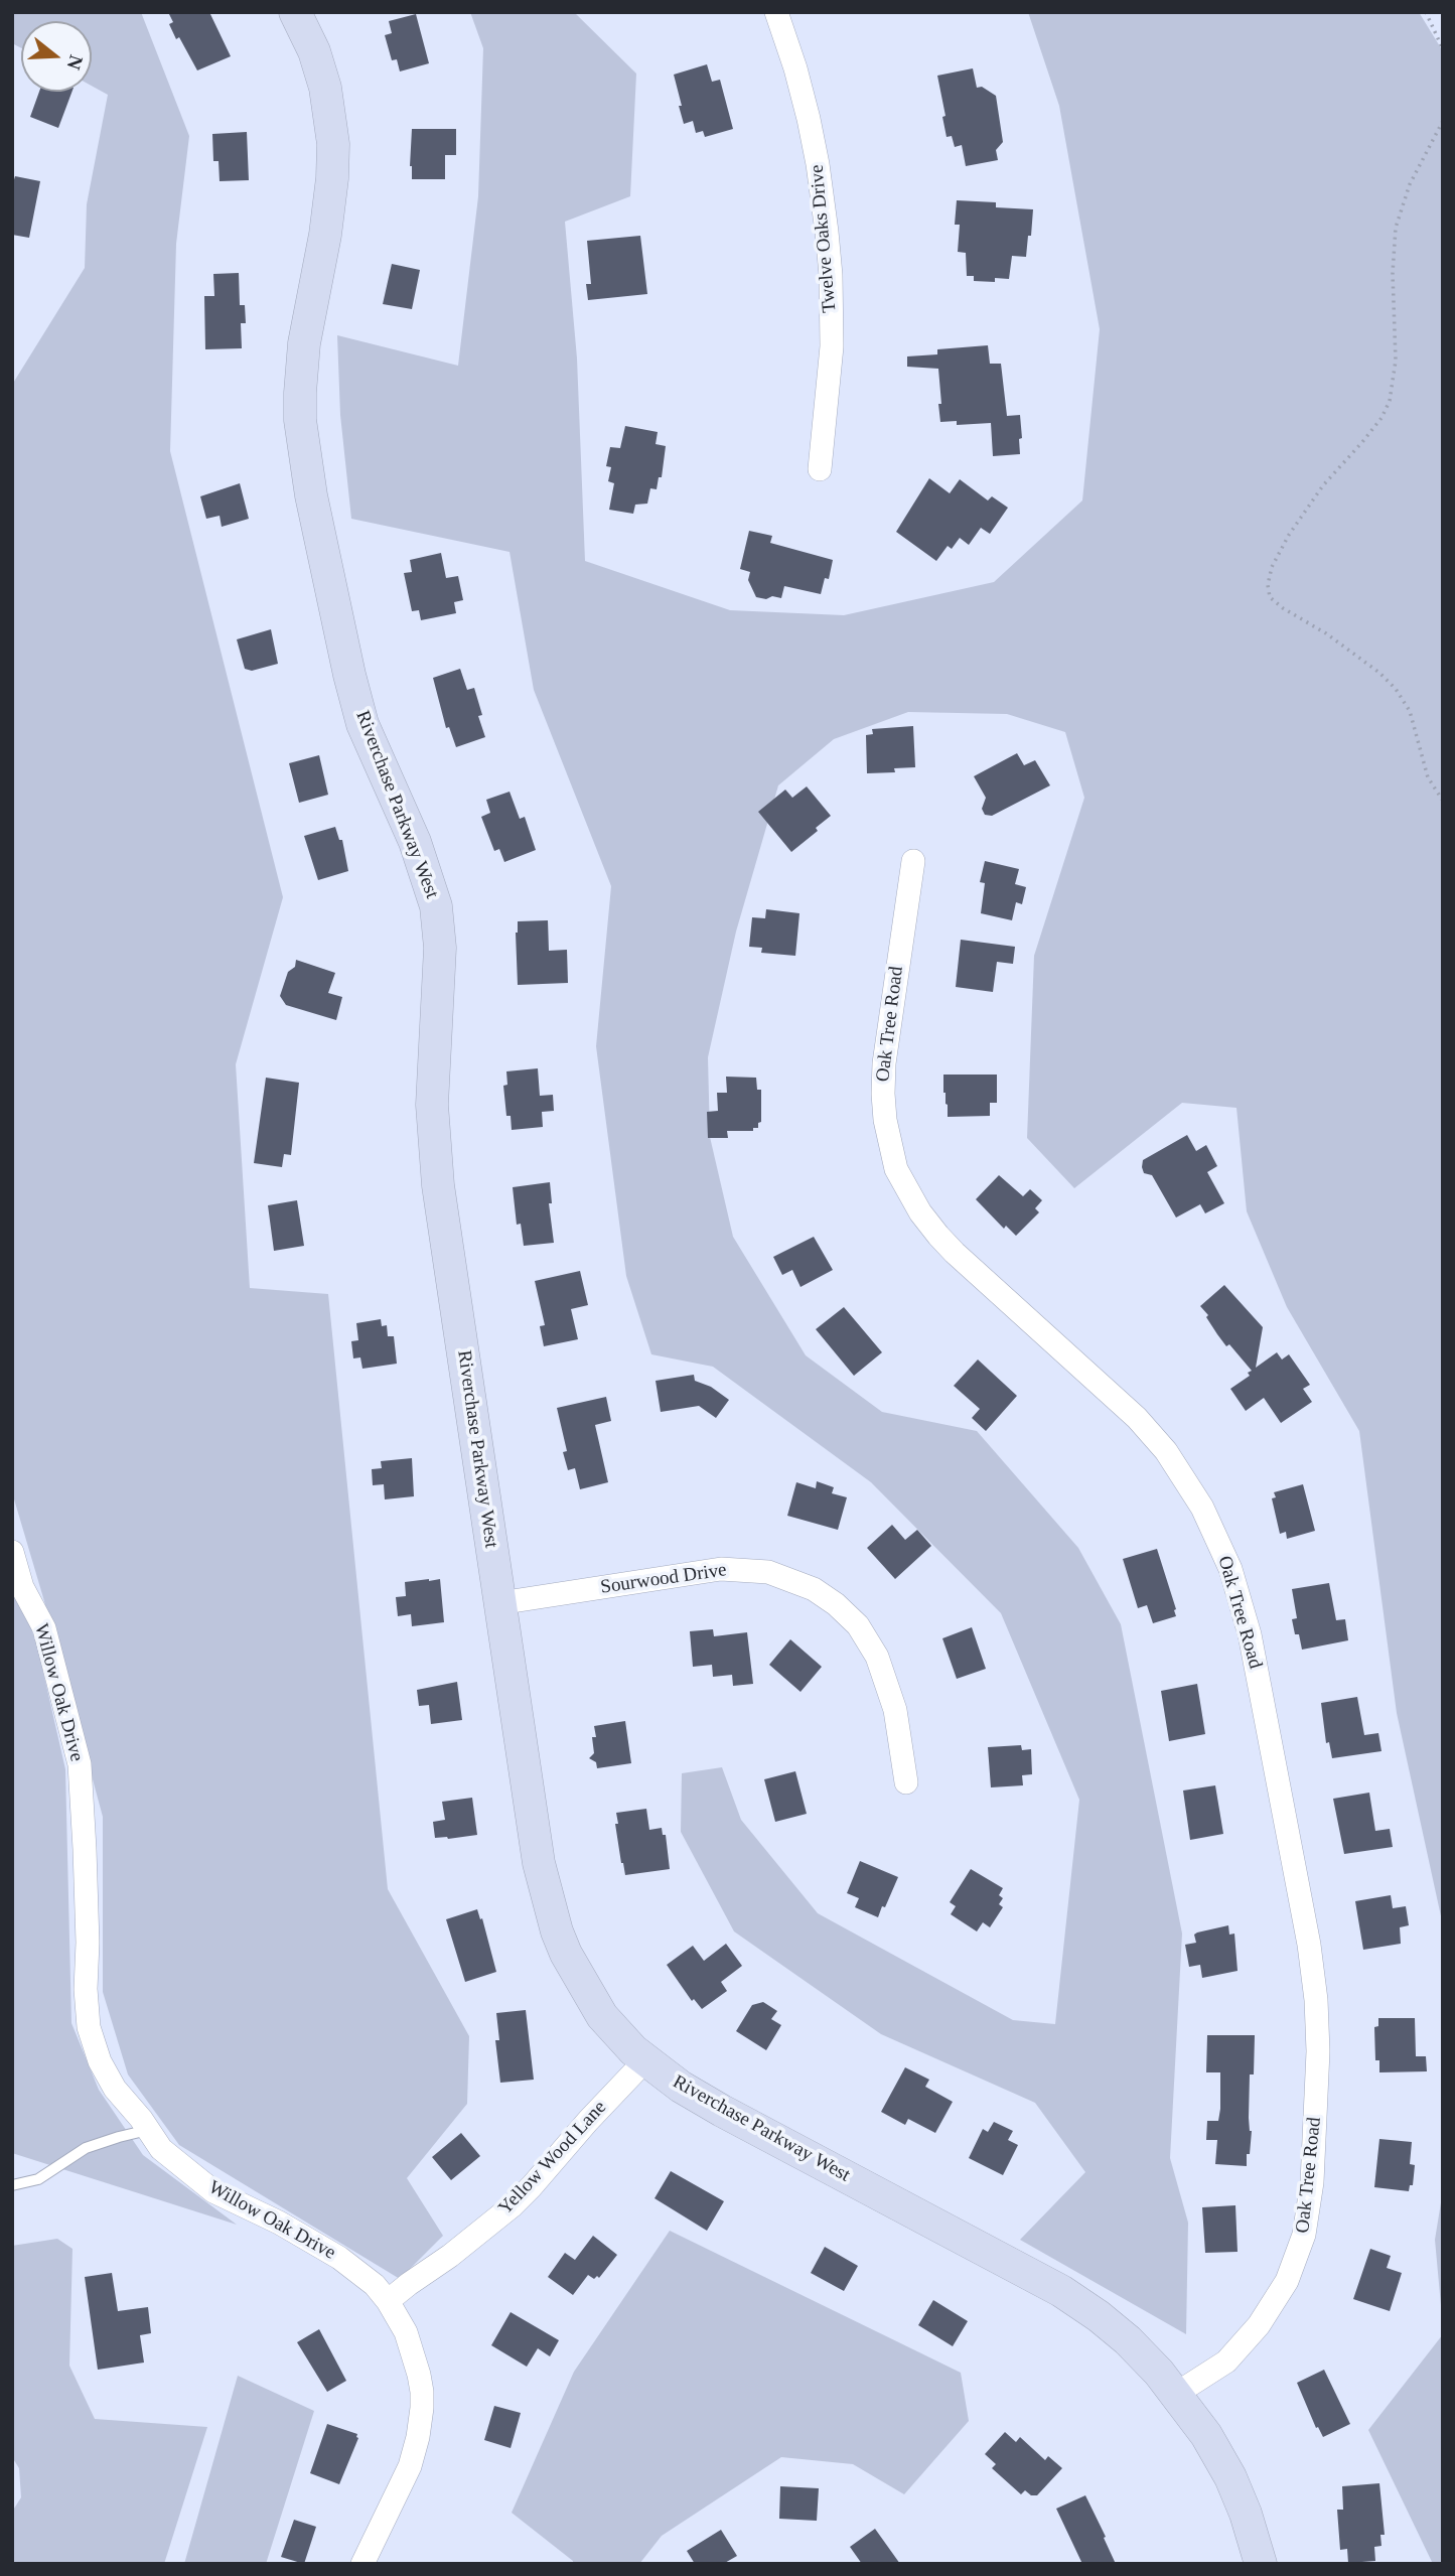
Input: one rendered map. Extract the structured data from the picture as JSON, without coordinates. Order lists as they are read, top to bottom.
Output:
{
  "streets": {
    "street": [
      "Twelve Oaks Drive",
      "Riverchase Parkway West",
      "Oak Tree Road",
      "Sourwood Drive",
      "Willow Oak Drive",
      "Yellow Wood Lane"
    ]
  },
  "crossings": [
    ["Riverchase Parkway West", "Oak Tree Road"],
    ["Riverchase Parkway West", "Sourwood Drive"],
    ["Riverchase Parkway West", "Yellow Wood Lane"],
    ["Willow Oak Drive", "Yellow Wood Lane"]
  ],
  "north": "right"
}
